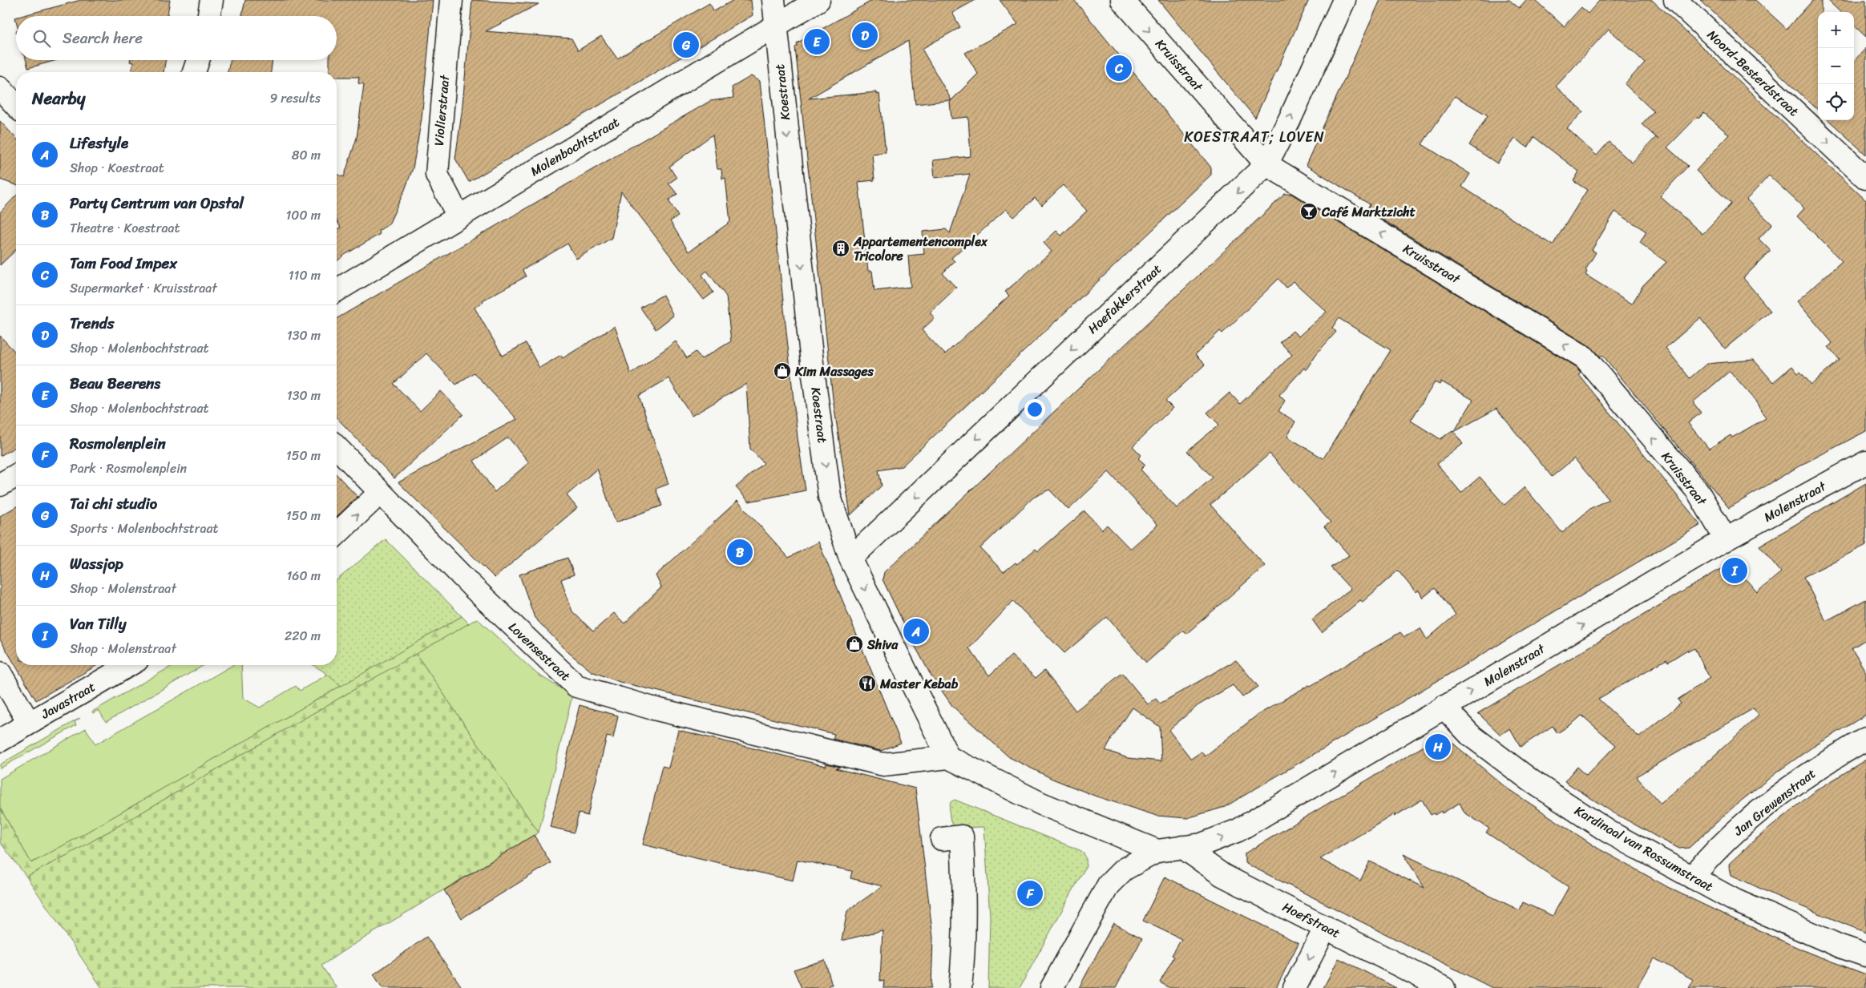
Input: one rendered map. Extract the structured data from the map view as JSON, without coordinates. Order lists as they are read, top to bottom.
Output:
{
  "streets": {
    "street": [
      "Kruisstraat",
      "Noord-Besterdstraat",
      "Koestraat",
      "Violierstraat",
      "Molenbochtstraat",
      "Hoefakkerstraat",
      "Molenstraat",
      "Lovensestraat",
      "Javastraat",
      "Jan Grewenstraat",
      "Kardinaal van Rossumstraat",
      "Hoefstraat"
    ]
  },
  "crossings": [
    ["Kruisstraat", "Hoefakkerstraat"],
    ["Kruisstraat", "Molenstraat"],
    ["Koestraat", "Molenbochtstraat"],
    ["Koestraat", "Hoefakkerstraat"],
    ["Koestraat", "Lovensestraat"],
    ["Violierstraat", "Molenbochtstraat"],
    ["Molenstraat", "Kardinaal van Rossumstraat"],
    ["Molenstraat", "Hoefstraat"],
    ["Jan Grewenstraat", "Kardinaal van Rossumstraat"]
  ],
  "one_way": ["Noord-Besterdstraat", "Koestraat", "Molenstraat"],
  "districts": ["KOESTRAAT; LOVEN"],
  "places": {
    "bar": ["Café Marktzicht"],
    "building": ["Appartementencomplex Tricolore"],
    "shop": ["Kim Massages", "Shiva"],
    "restaurant": ["Master Kebab"]
  },
  "page": {
    "map_buttons": ["+", "−"],
    "search": "Search here",
    "pins": [
      "D",
      "E",
      "G",
      "C",
      "B",
      "I",
      "A",
      "H",
      "F"
    ],
    "heading": ["Nearby", "9 results"],
    "list": [
      {
        "mark": "A",
        "name": "Lifestyle",
        "note": "Shop · Koestraat",
        "value": "80 m"
      },
      {
        "mark": "B",
        "name": "Party Centrum van Opstal",
        "note": "Theatre · Koestraat",
        "value": "100 m"
      },
      {
        "mark": "C",
        "name": "Tam Food Impex",
        "note": "Supermarket · Kruisstraat",
        "value": "110 m"
      },
      {
        "mark": "D",
        "name": "Trends",
        "note": "Shop · Molenbochtstraat",
        "value": "130 m"
      },
      {
        "mark": "E",
        "name": "Beau Beerens",
        "note": "Shop · Molenbochtstraat",
        "value": "130 m"
      },
      {
        "mark": "F",
        "name": "Rosmolenplein",
        "note": "Park · Rosmolenplein",
        "value": "150 m"
      },
      {
        "mark": "G",
        "name": "Tai chi studio",
        "note": "Sports · Molenbochtstraat",
        "value": "150 m"
      },
      {
        "mark": "H",
        "name": "Wassjop",
        "note": "Shop · Molenstraat",
        "value": "160 m"
      },
      {
        "mark": "I",
        "name": "Van Tilly",
        "note": "Shop · Molenstraat",
        "value": "220 m"
      }
    ]
  }
}
